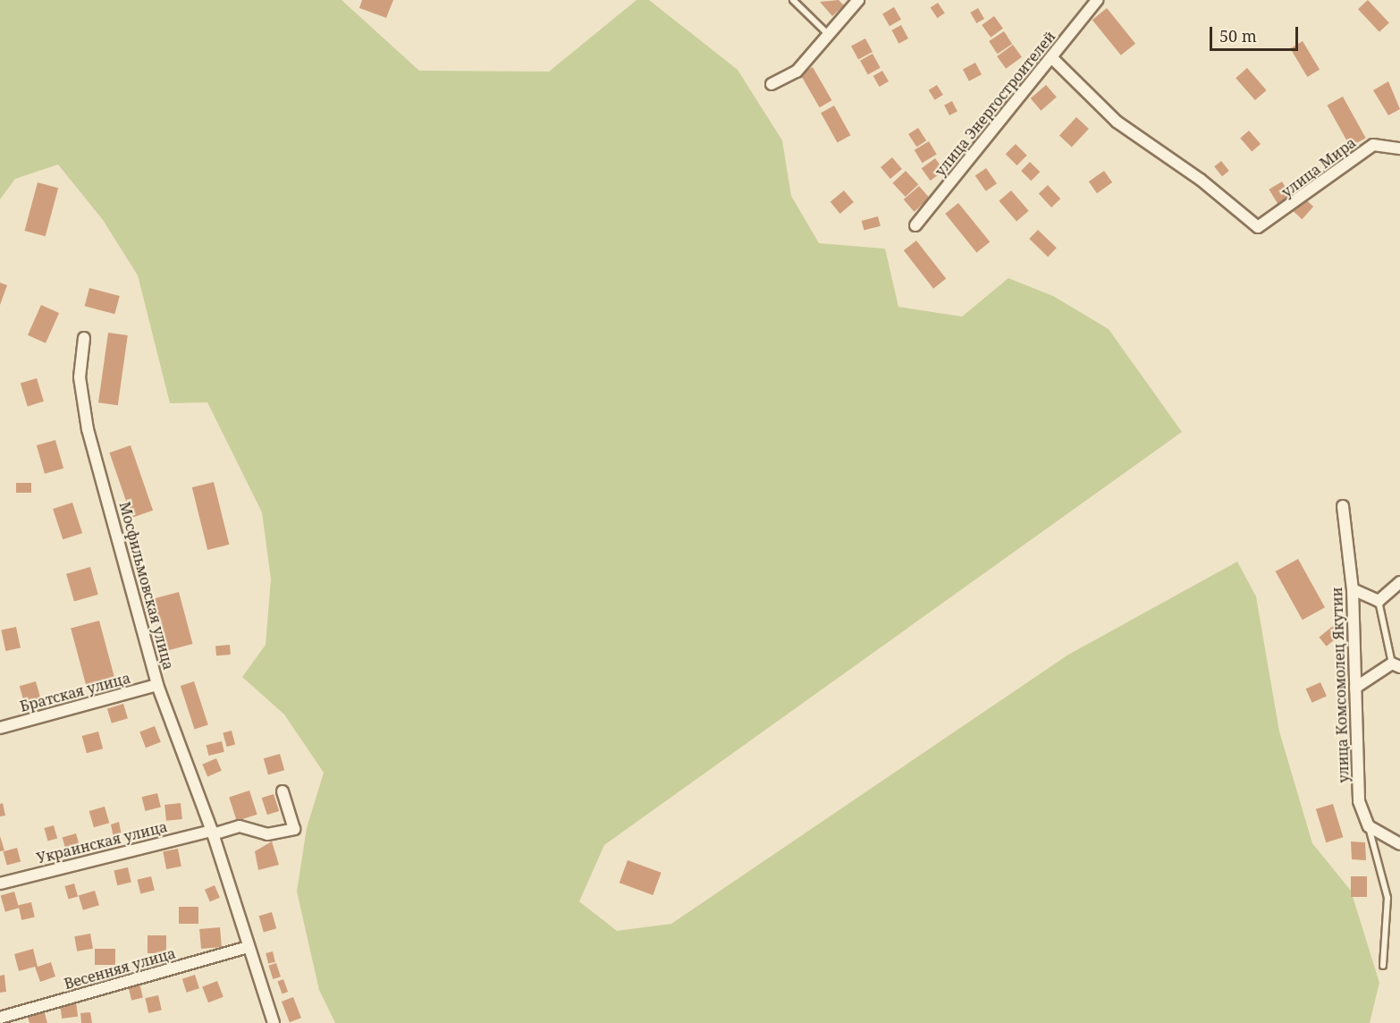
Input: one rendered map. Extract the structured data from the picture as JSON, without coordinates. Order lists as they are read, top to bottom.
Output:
{
  "streets": {
    "street": [
      "улица Энергостроителей",
      "улица Мира",
      "Мосфильмовская улица",
      "улица Комсомолец Якутии",
      "Братская улица",
      "Украинская улица",
      "Весенняя улица"
    ]
  },
  "crossings": [
    ["улица Энергостроителей", "улица Мира"],
    ["Мосфильмовская улица", "Братская улица"],
    ["Мосфильмовская улица", "Украинская улица"],
    ["Мосфильмовская улица", "Весенняя улица"]
  ],
  "scale_bar": "50 m"
}
